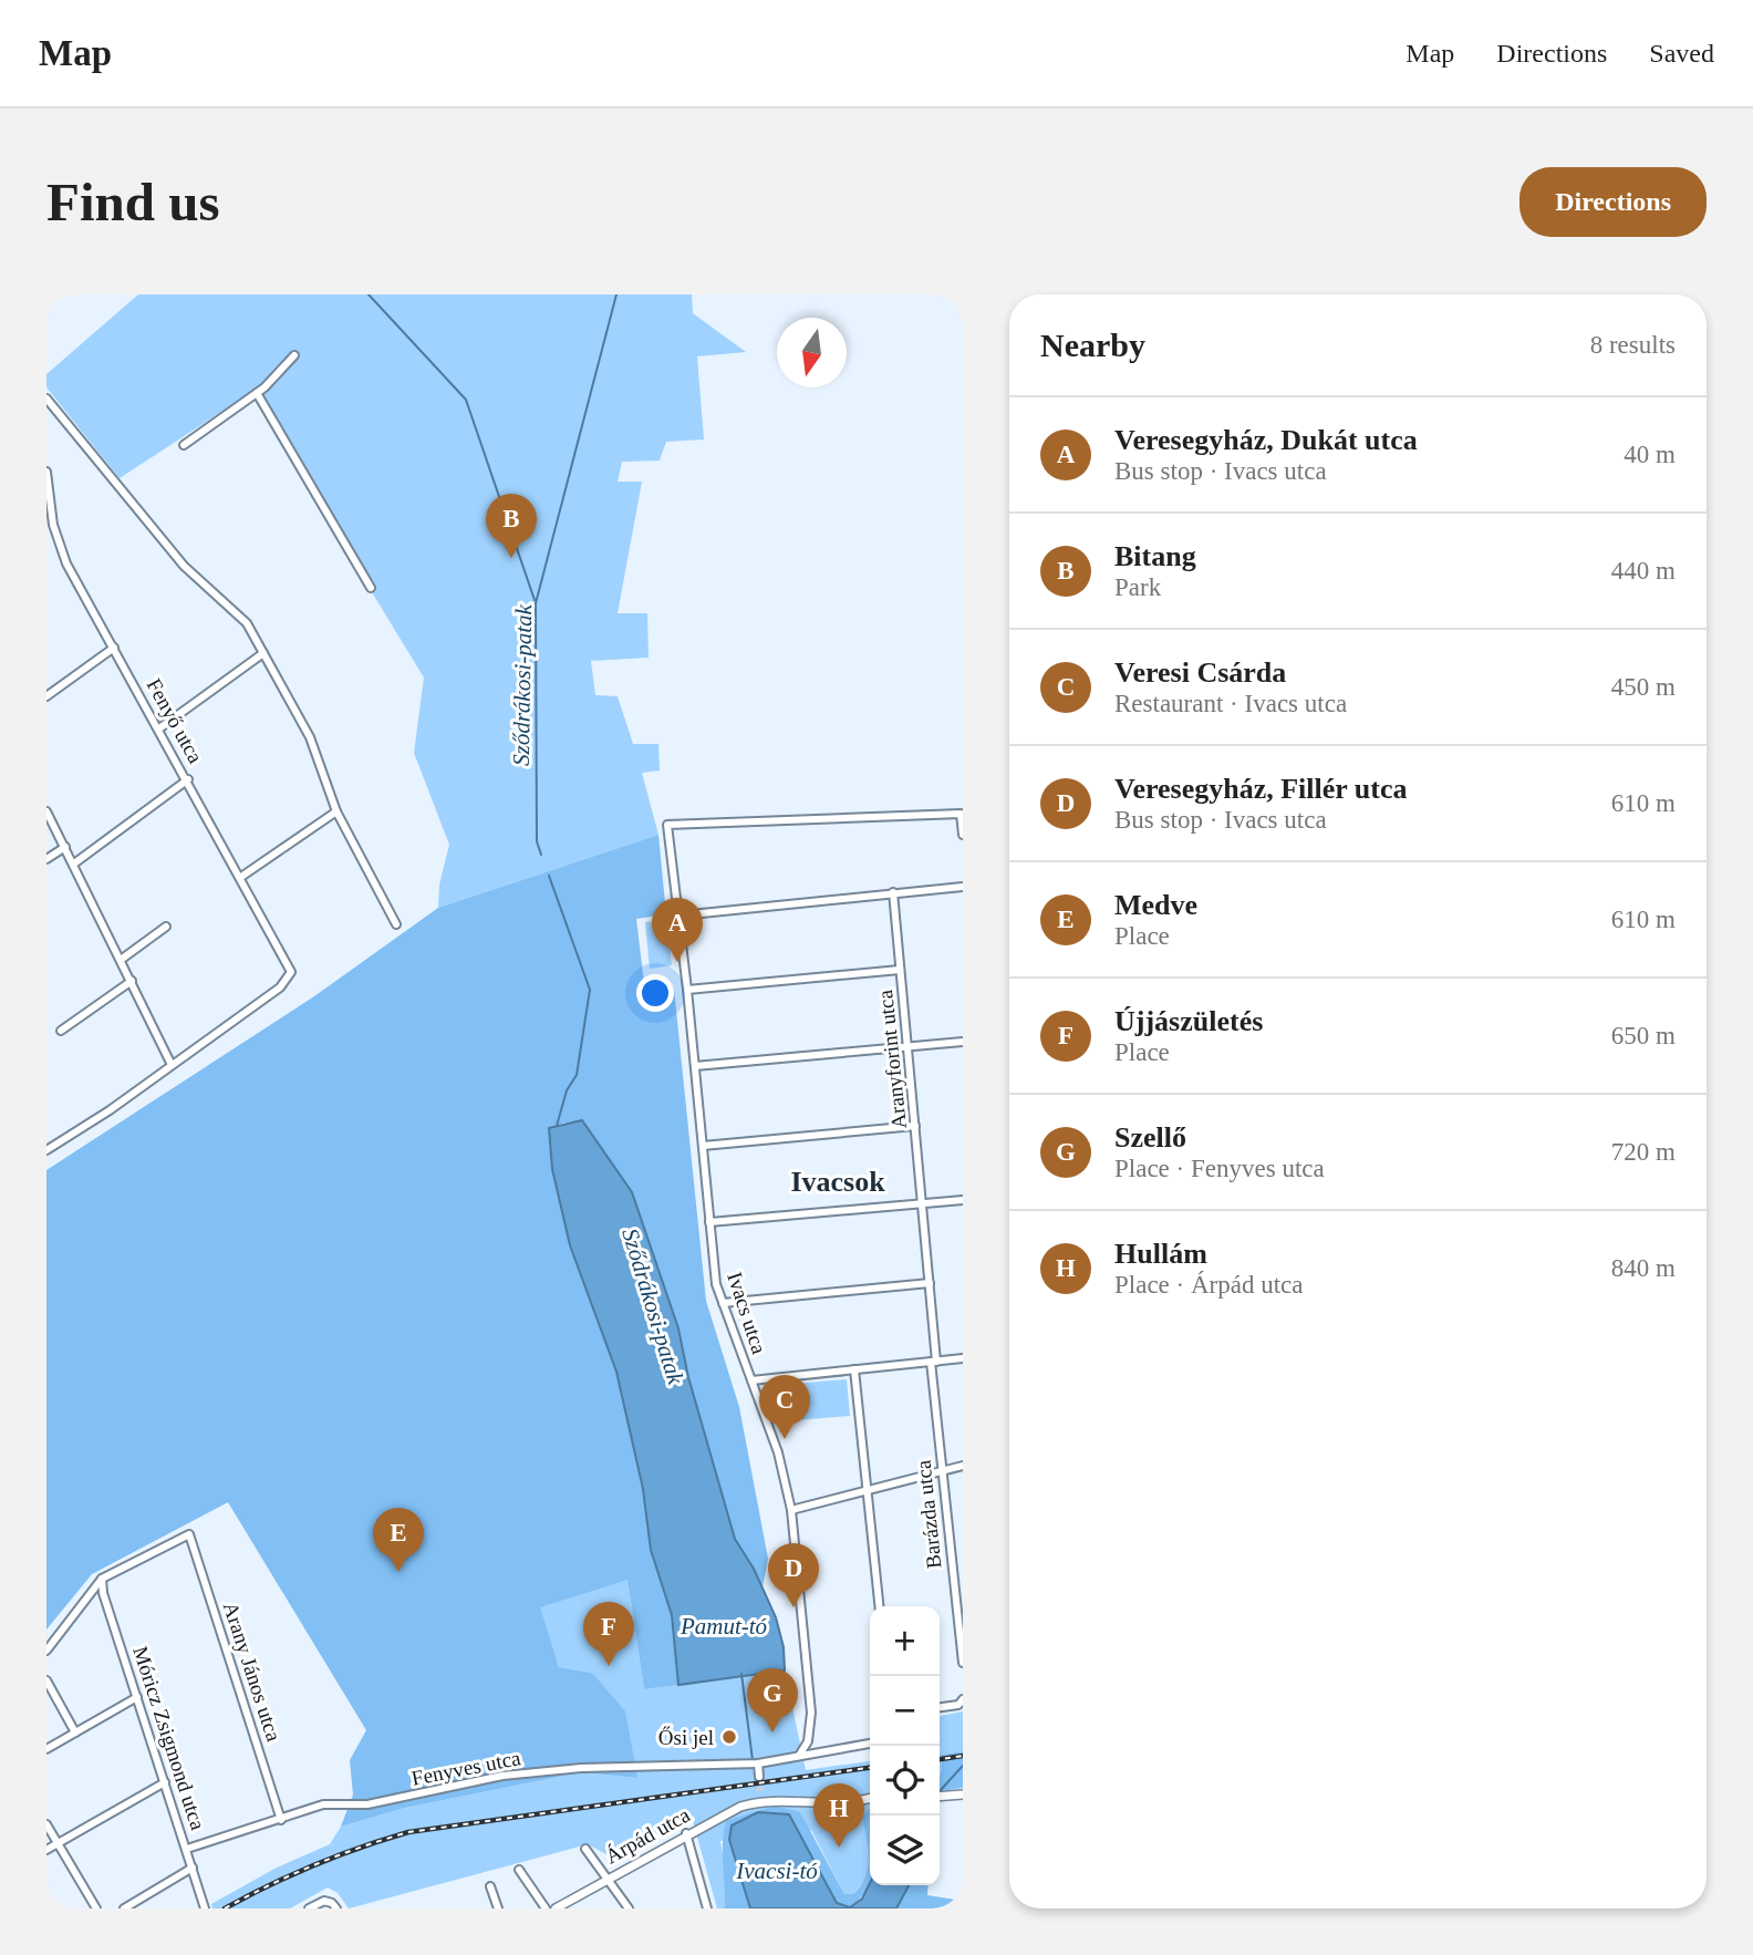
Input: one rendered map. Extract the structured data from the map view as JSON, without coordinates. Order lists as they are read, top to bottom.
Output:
{
  "streets": {
    "street": [
      "Fenyő utca",
      "Aranyforint utca",
      "Ivacs utca",
      "Barázda utca",
      "Arany János utca",
      "Móricz Zsigmond utca",
      "Fenyves utca",
      "Árpád utca"
    ]
  },
  "crossings": [
    ["Aranyforint utca", "Barázda utca"],
    ["Ivacs utca", "Fenyves utca"],
    ["Arany János utca", "Móricz Zsigmond utca"],
    ["Arany János utca", "Fenyves utca"],
    ["Móricz Zsigmond utca", "Fenyves utca"]
  ],
  "districts": ["Ivacsok"],
  "water": ["Sződrákosi-patak", "Pamut-tó", "Ivacsi-tó"],
  "places": ["Ősi jel"],
  "north": "bottom",
  "page": {
    "header": "Map",
    "nav": ["Map", "Directions", "Saved"],
    "buttons": "Directions",
    "title": "Find us",
    "heading": ["Nearby", "8 results"],
    "list": [
      {
        "mark": "A",
        "name": "Veresegyház, Dukát utca",
        "note": "Bus stop · Ivacs utca",
        "value": "40 m"
      },
      {
        "mark": "B",
        "name": "Bitang",
        "note": "Park",
        "value": "440 m"
      },
      {
        "mark": "C",
        "name": "Veresi Csárda",
        "note": "Restaurant · Ivacs utca",
        "value": "450 m"
      },
      {
        "mark": "D",
        "name": "Veresegyház, Fillér utca",
        "note": "Bus stop · Ivacs utca",
        "value": "610 m"
      },
      {
        "mark": "E",
        "name": "Medve",
        "note": "Place",
        "value": "610 m"
      },
      {
        "mark": "F",
        "name": "Újjászületés",
        "note": "Place",
        "value": "650 m"
      },
      {
        "mark": "G",
        "name": "Szellő",
        "note": "Place · Fenyves utca",
        "value": "720 m"
      },
      {
        "mark": "H",
        "name": "Hullám",
        "note": "Place · Árpád utca",
        "value": "840 m"
      }
    ],
    "pins": [
      "B",
      "A",
      "C",
      "E",
      "D",
      "F",
      "G",
      "H"
    ],
    "map_buttons": ["+", "−"]
  }
}
